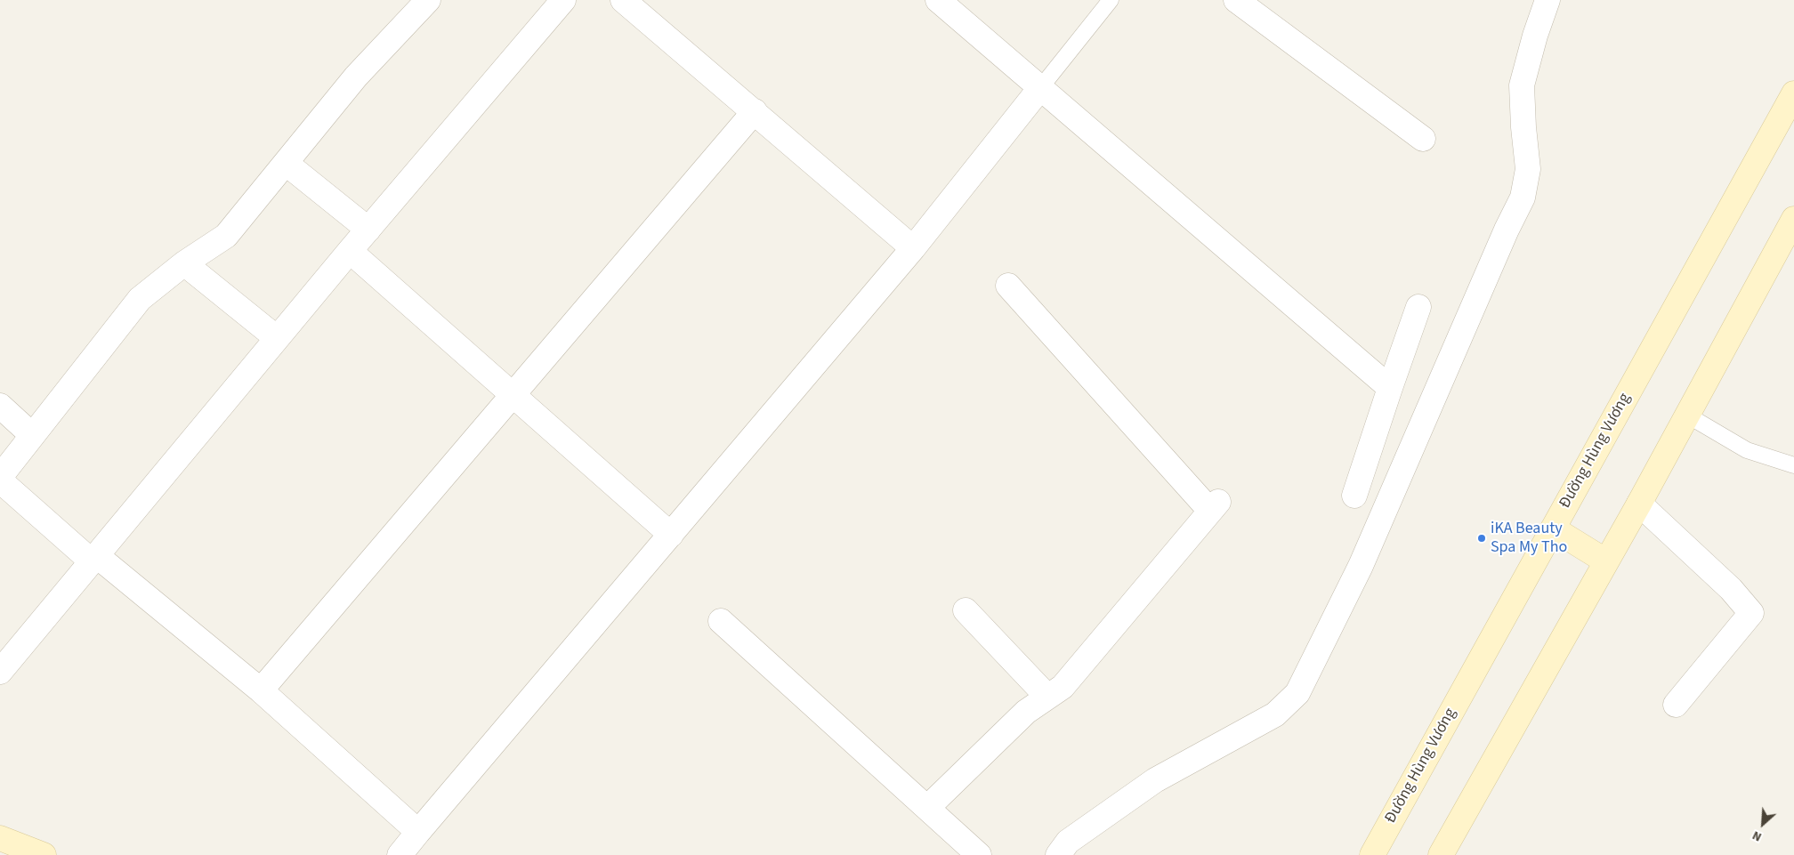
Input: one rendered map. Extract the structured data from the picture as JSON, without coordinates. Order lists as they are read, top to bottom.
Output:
{
  "streets": {
    "main road": ["Đường Hùng Vương"]
  },
  "places": ["iKA Beauty Spa My Tho"],
  "north": "bottom left"
}
